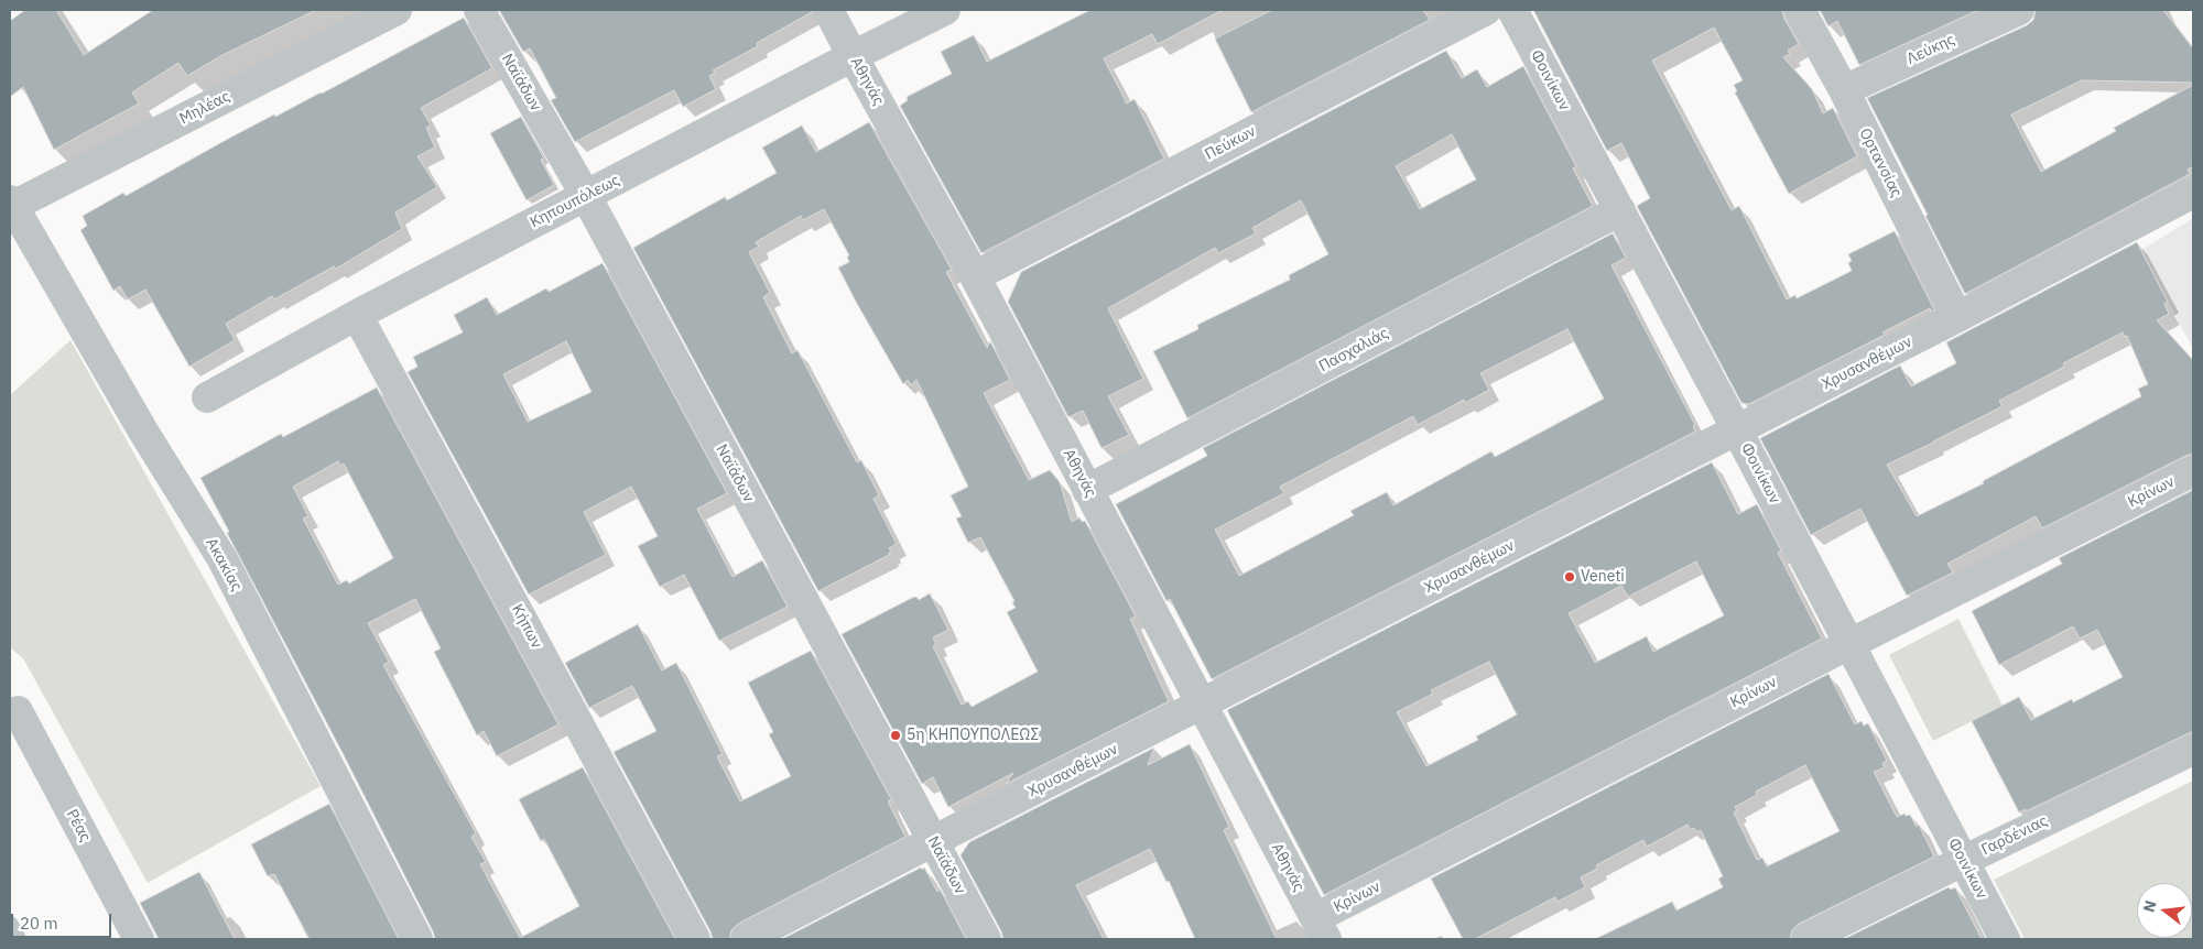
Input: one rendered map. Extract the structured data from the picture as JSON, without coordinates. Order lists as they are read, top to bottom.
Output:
{
  "streets": {
    "street": [
      "Λεύκης",
      "Φοινίκων",
      "Αθηνάς",
      "Ναϊάδων",
      "Μηλέας",
      "Πεύκων",
      "Ορτανσίας",
      "Κηπουπόλεως",
      "Πασχαλιάς",
      "Χρυσανθέμων",
      "Κρίνων",
      "Ακακίας",
      "Κήπων",
      "Ρέας",
      "Γαρδένιας"
    ]
  },
  "crossings": [
    ["Λεύκης", "Ορτανσίας"],
    ["Φοινίκων", "Πασχαλιάς"],
    ["Φοινίκων", "Χρυσανθέμων"],
    ["Φοινίκων", "Κρίνων"],
    ["Φοινίκων", "Γαρδένιας"],
    ["Αθηνάς", "Πεύκων"],
    ["Αθηνάς", "Κηπουπόλεως"],
    ["Αθηνάς", "Πασχαλιάς"],
    ["Αθηνάς", "Χρυσανθέμων"],
    ["Αθηνάς", "Κρίνων"],
    ["Ναϊάδων", "Κηπουπόλεως"],
    ["Ναϊάδων", "Χρυσανθέμων"],
    ["Μηλέας", "Ακακίας"],
    ["Ορτανσίας", "Χρυσανθέμων"],
    ["Κηπουπόλεως", "Κήπων"]
  ],
  "places": ["Veneti", "5η ΚΗΠΟΥΠΟΛΕΩΣ"],
  "scale_bar": "20 m",
  "north": "left"
}
